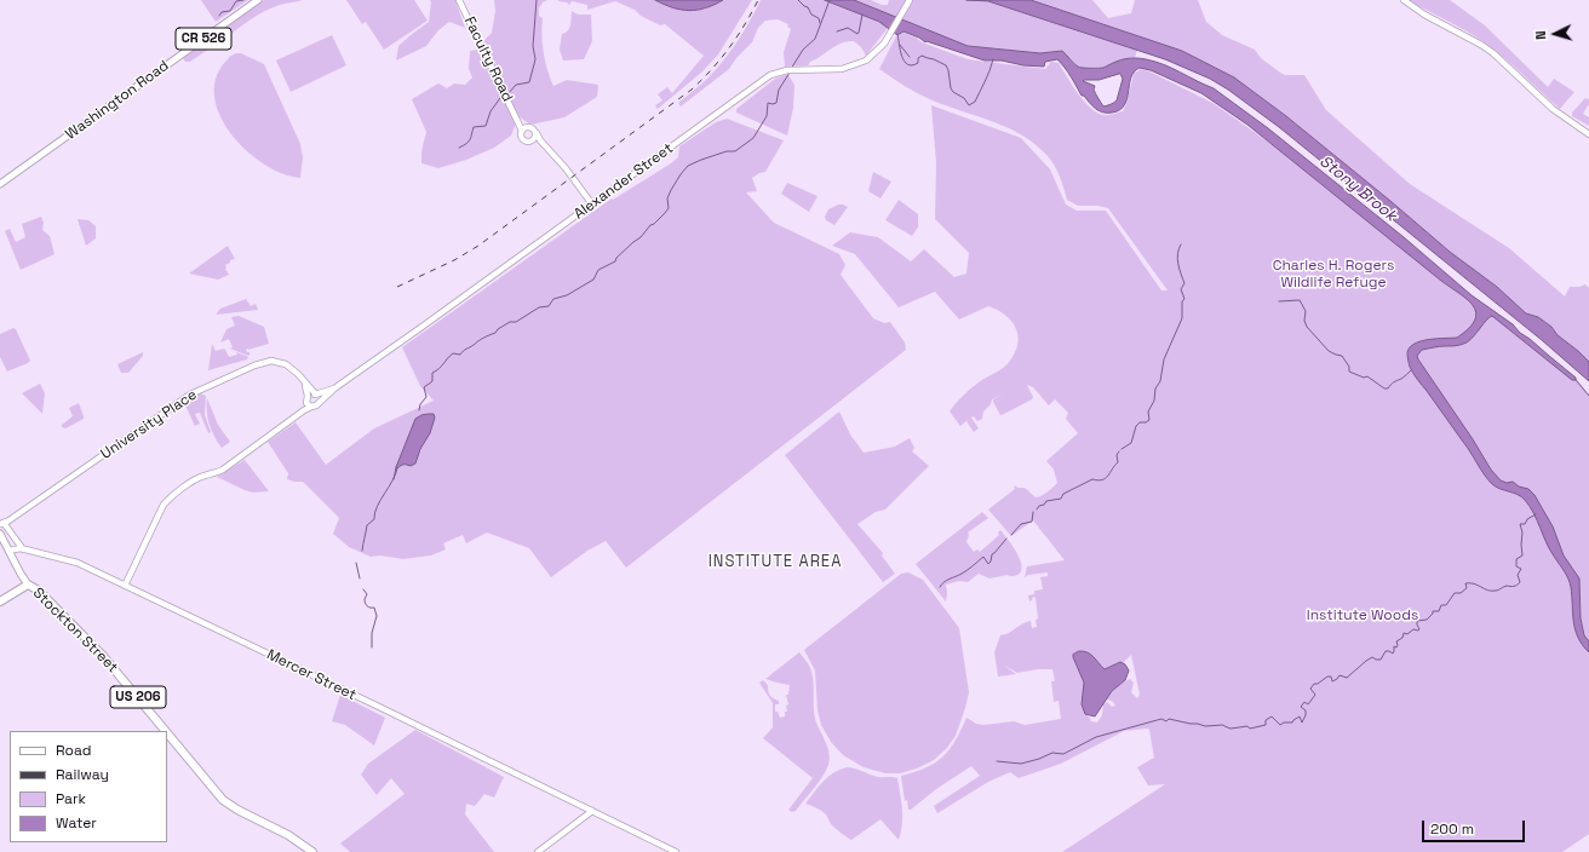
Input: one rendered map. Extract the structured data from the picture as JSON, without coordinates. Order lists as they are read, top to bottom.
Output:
{
  "streets": {
    "highway": ["Stockton Street", "US 206"],
    "main road": [
      "CR 526",
      "Faculty Road",
      "Washington Road",
      "Alexander Street",
      "University Place",
      "Mercer Street"
    ]
  },
  "crossings": [
    ["Alexander Street", "University Place"]
  ],
  "districts": ["INSTITUTE AREA"],
  "water": ["Stony Brook"],
  "parks": ["Charles H. Rogers Wildlife Refuge", "Institute Woods"],
  "legend": [
    "Road",
    "Railway",
    "Park",
    "Water"
  ],
  "scale_bar": "200 m",
  "north": "left"
}
